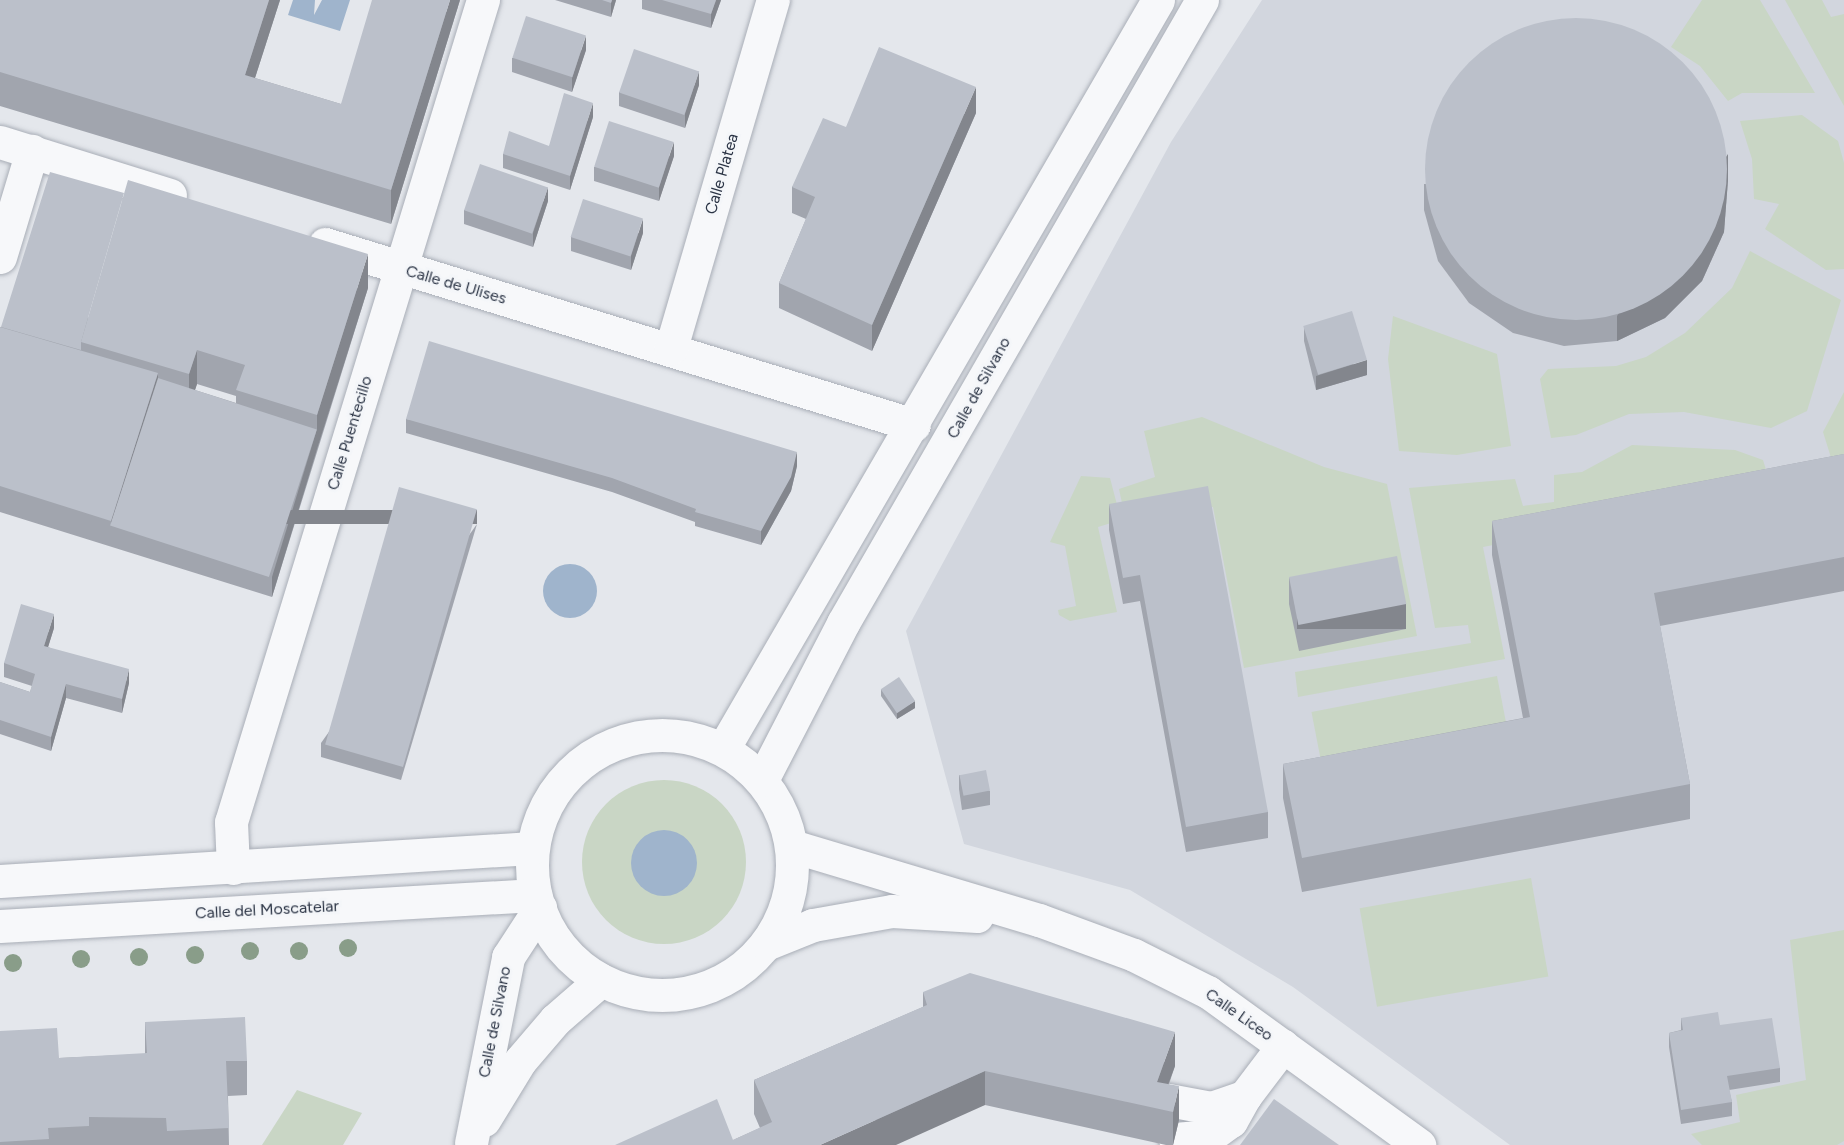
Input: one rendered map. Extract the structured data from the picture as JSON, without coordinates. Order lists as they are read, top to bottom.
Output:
{
  "streets": {
    "street": [
      "Calle Platea",
      "Calle de Ulises",
      "Calle de Silvano",
      "Calle Puentecillo",
      "Calle del Moscatelar",
      "Calle Liceo"
    ]
  },
  "crossings": [
    ["Calle Platea", "Calle de Ulises"],
    ["Calle de Ulises", "Calle Puentecillo"],
    ["Calle de Silvano", "Calle del Moscatelar"]
  ]
}
